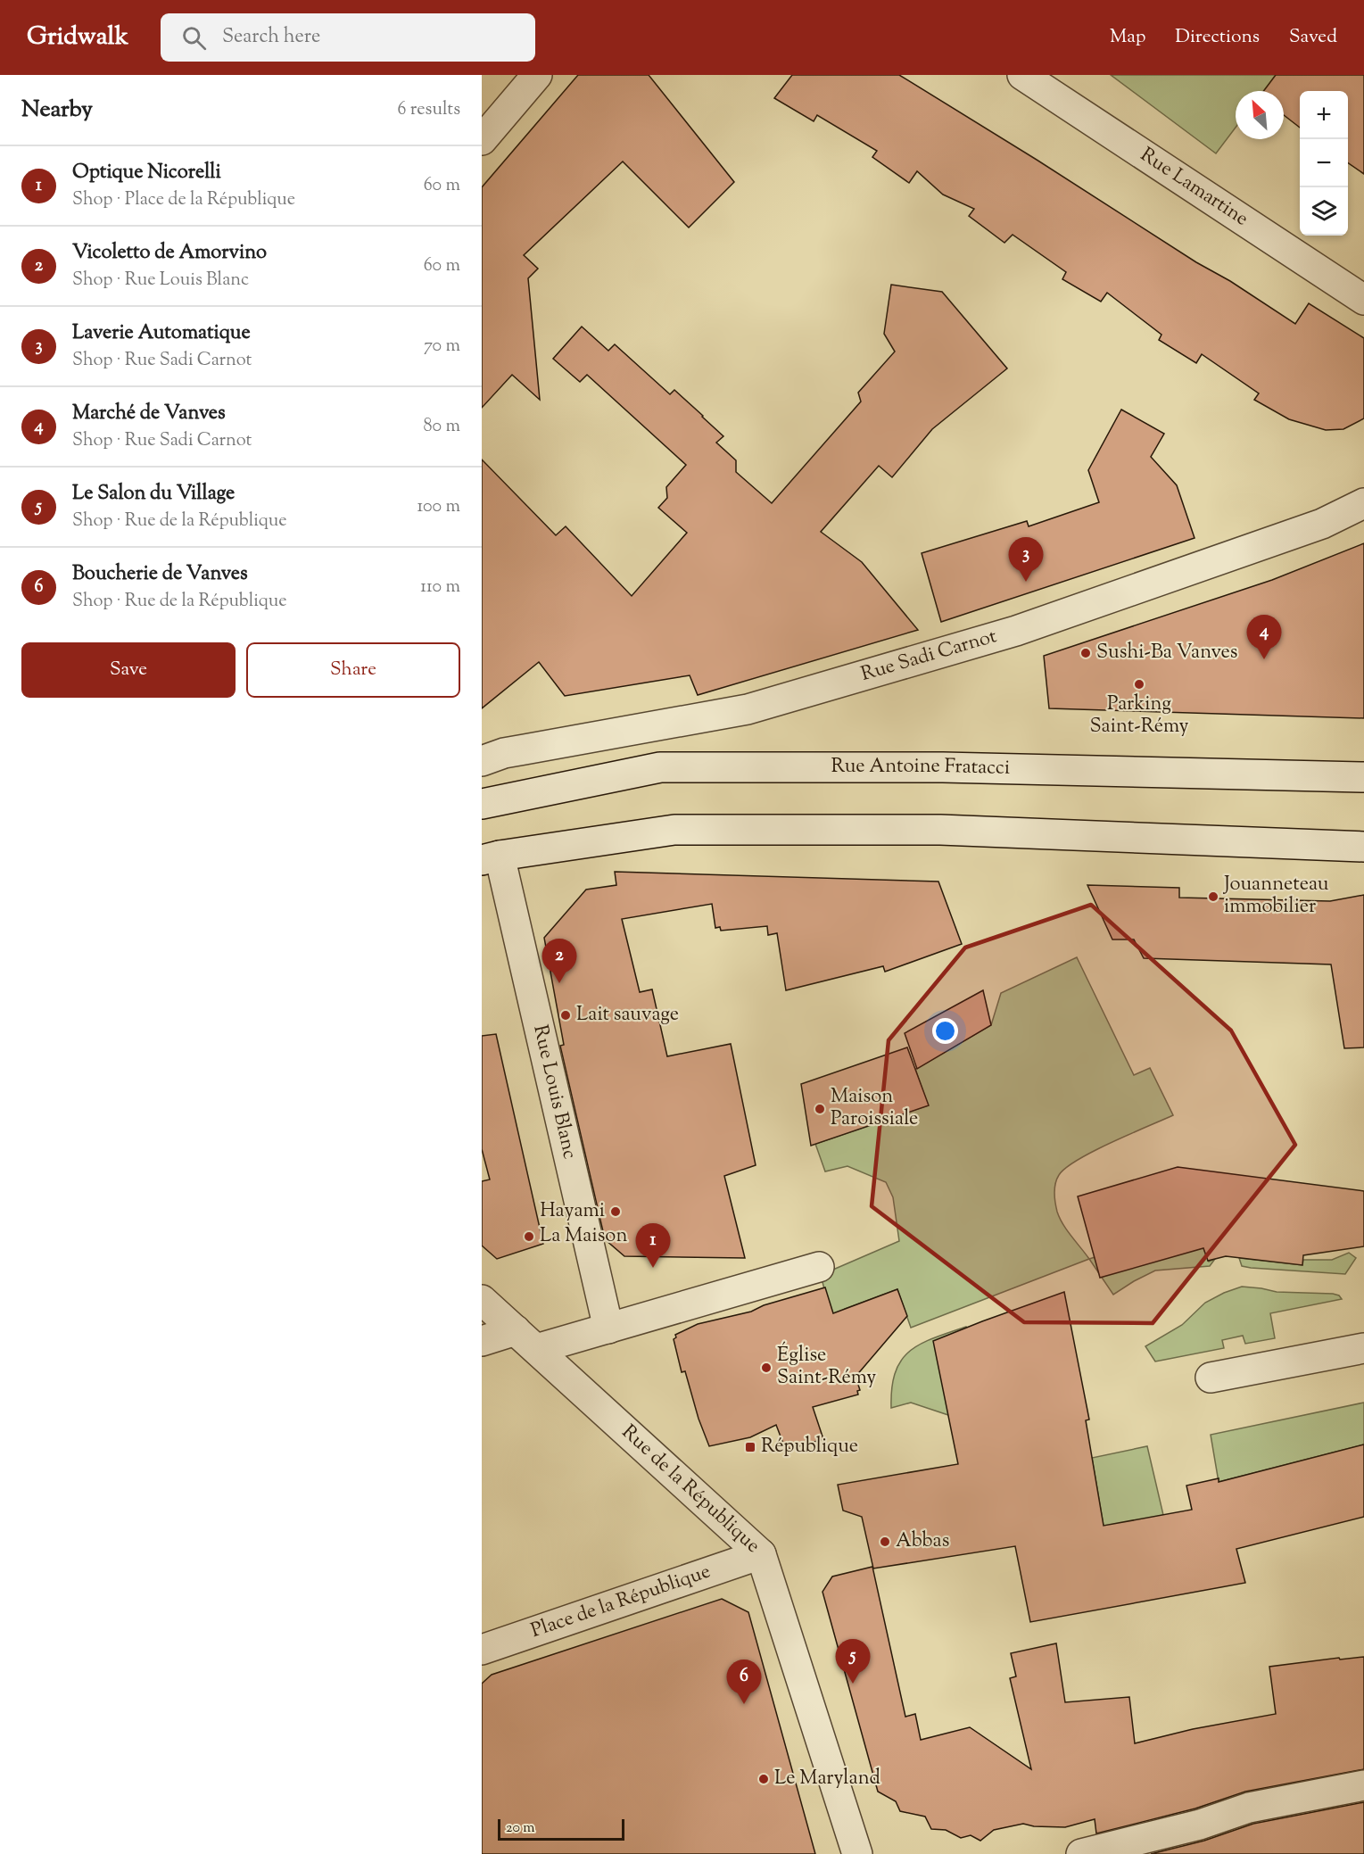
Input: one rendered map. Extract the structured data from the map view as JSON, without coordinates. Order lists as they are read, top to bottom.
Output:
{
  "streets": {
    "street": [
      "Rue Lamartine",
      "Rue Sadi Carnot",
      "Rue Antoine Fratacci",
      "Rue Louis Blanc",
      "Rue de la République",
      "Place de la République"
    ]
  },
  "crossings": [
    ["Rue de la République", "Place de la République"]
  ],
  "places": {
    "other": [
      "Sushi-Ba Vanves",
      "Parking Saint-Rémy",
      "Jouanneteau immobilier",
      "Lait sauvage",
      "Maison Paroissiale",
      "Hayami",
      "La Maison",
      "Église Saint-Rémy",
      "Abbas",
      "Le Maryland"
    ],
    "transit": ["République"]
  },
  "scale_bar": "20 m",
  "north": "top left",
  "page": {
    "header": "Gridwalk",
    "search": "Search here",
    "nav": ["Map", "Directions", "Saved"],
    "heading": ["Nearby", "6 results"],
    "map_buttons": ["+", "−"],
    "list": [
      {
        "mark": "1",
        "name": "Optique Nicorelli",
        "note": "Shop · Place de la République",
        "value": "60 m"
      },
      {
        "mark": "2",
        "name": "Vicoletto de Amorvino",
        "note": "Shop · Rue Louis Blanc",
        "value": "60 m"
      },
      {
        "mark": "3",
        "name": "Laverie Automatique",
        "note": "Shop · Rue Sadi Carnot",
        "value": "70 m"
      },
      {
        "mark": "4",
        "name": "Marché de Vanves",
        "note": "Shop · Rue Sadi Carnot",
        "value": "80 m"
      },
      {
        "mark": "5",
        "name": "Le Salon du Village",
        "note": "Shop · Rue de la République",
        "value": "100 m"
      },
      {
        "mark": "6",
        "name": "Boucherie de Vanves",
        "note": "Shop · Rue de la République",
        "value": "110 m"
      }
    ],
    "pins": [
      "3",
      "4",
      "2",
      "1",
      "5",
      "6"
    ],
    "buttons": ["Save", "Share"],
    "scale": "20 m"
  }
}
